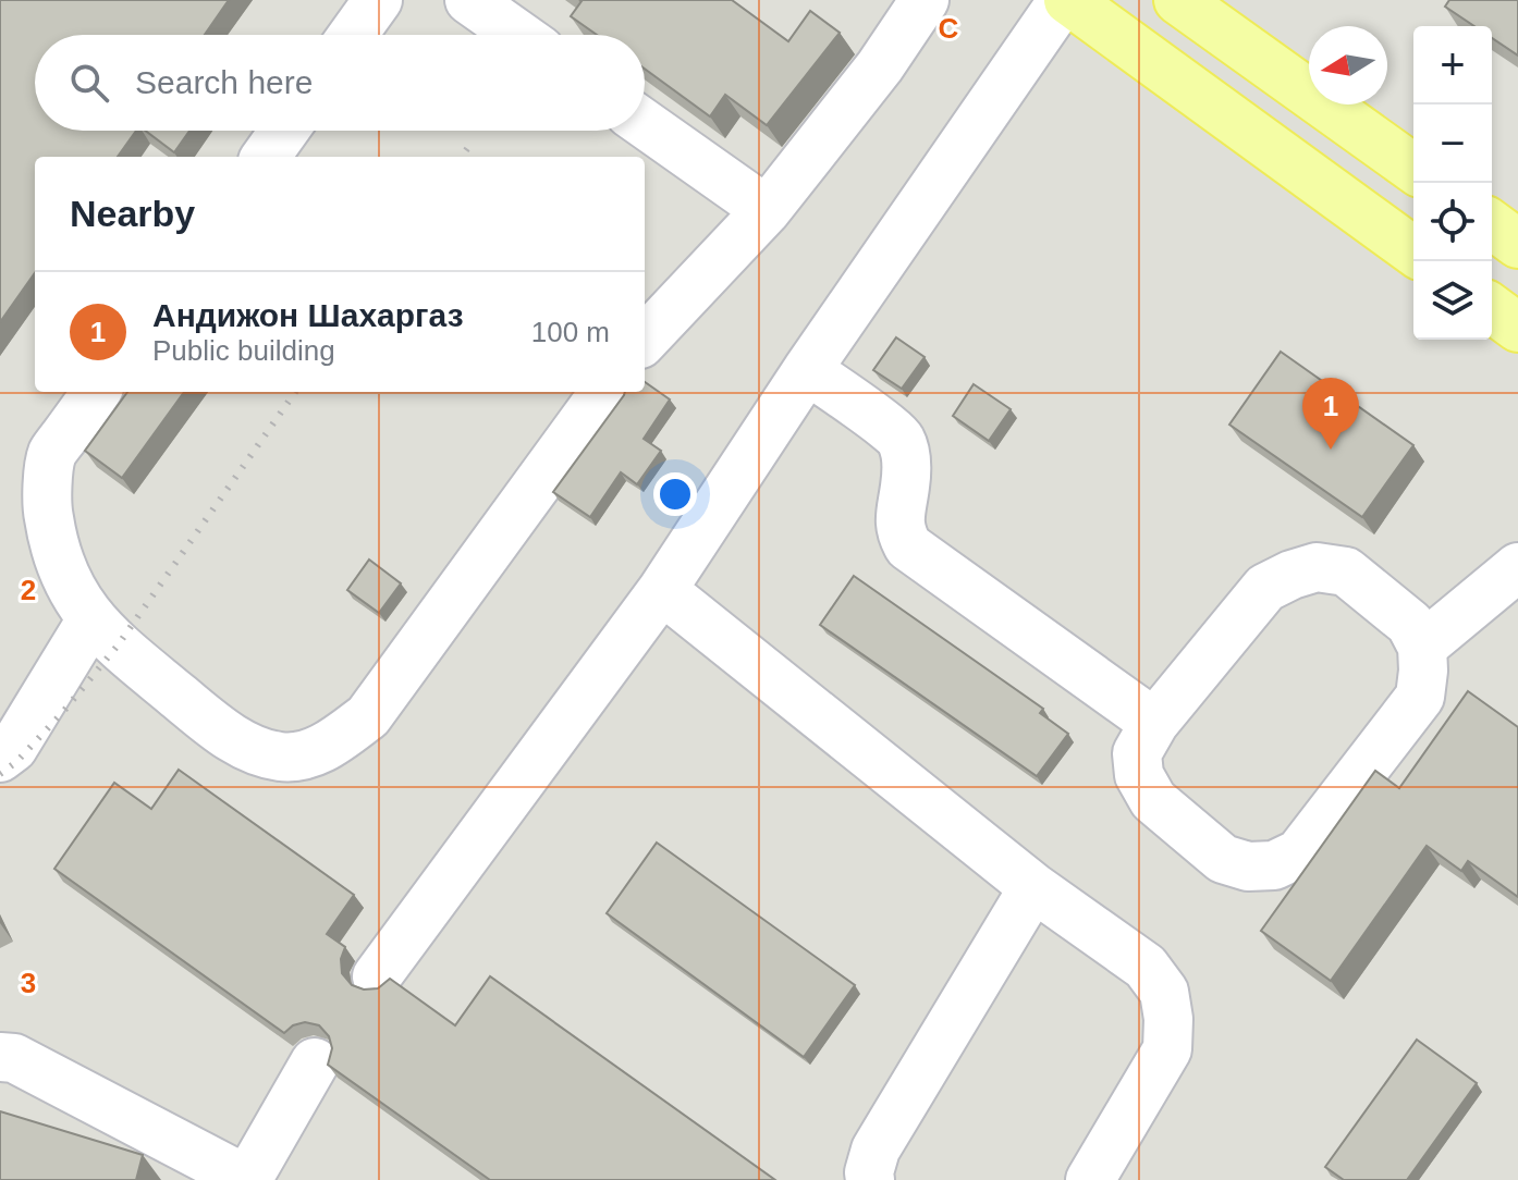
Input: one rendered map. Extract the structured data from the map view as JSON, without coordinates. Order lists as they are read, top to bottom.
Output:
{
  "north": "left",
  "page": {
    "map_buttons": ["+", "−"],
    "search": "Search here",
    "heading": "Nearby",
    "list": [
      {
        "mark": "1",
        "name": "Андижон Шахаргаз",
        "note": "Public building",
        "value": "100 m"
      }
    ],
    "pins": "1"
  },
  "grid": {
    "columns": ["C"],
    "rows": ["2", "3"]
  }
}
